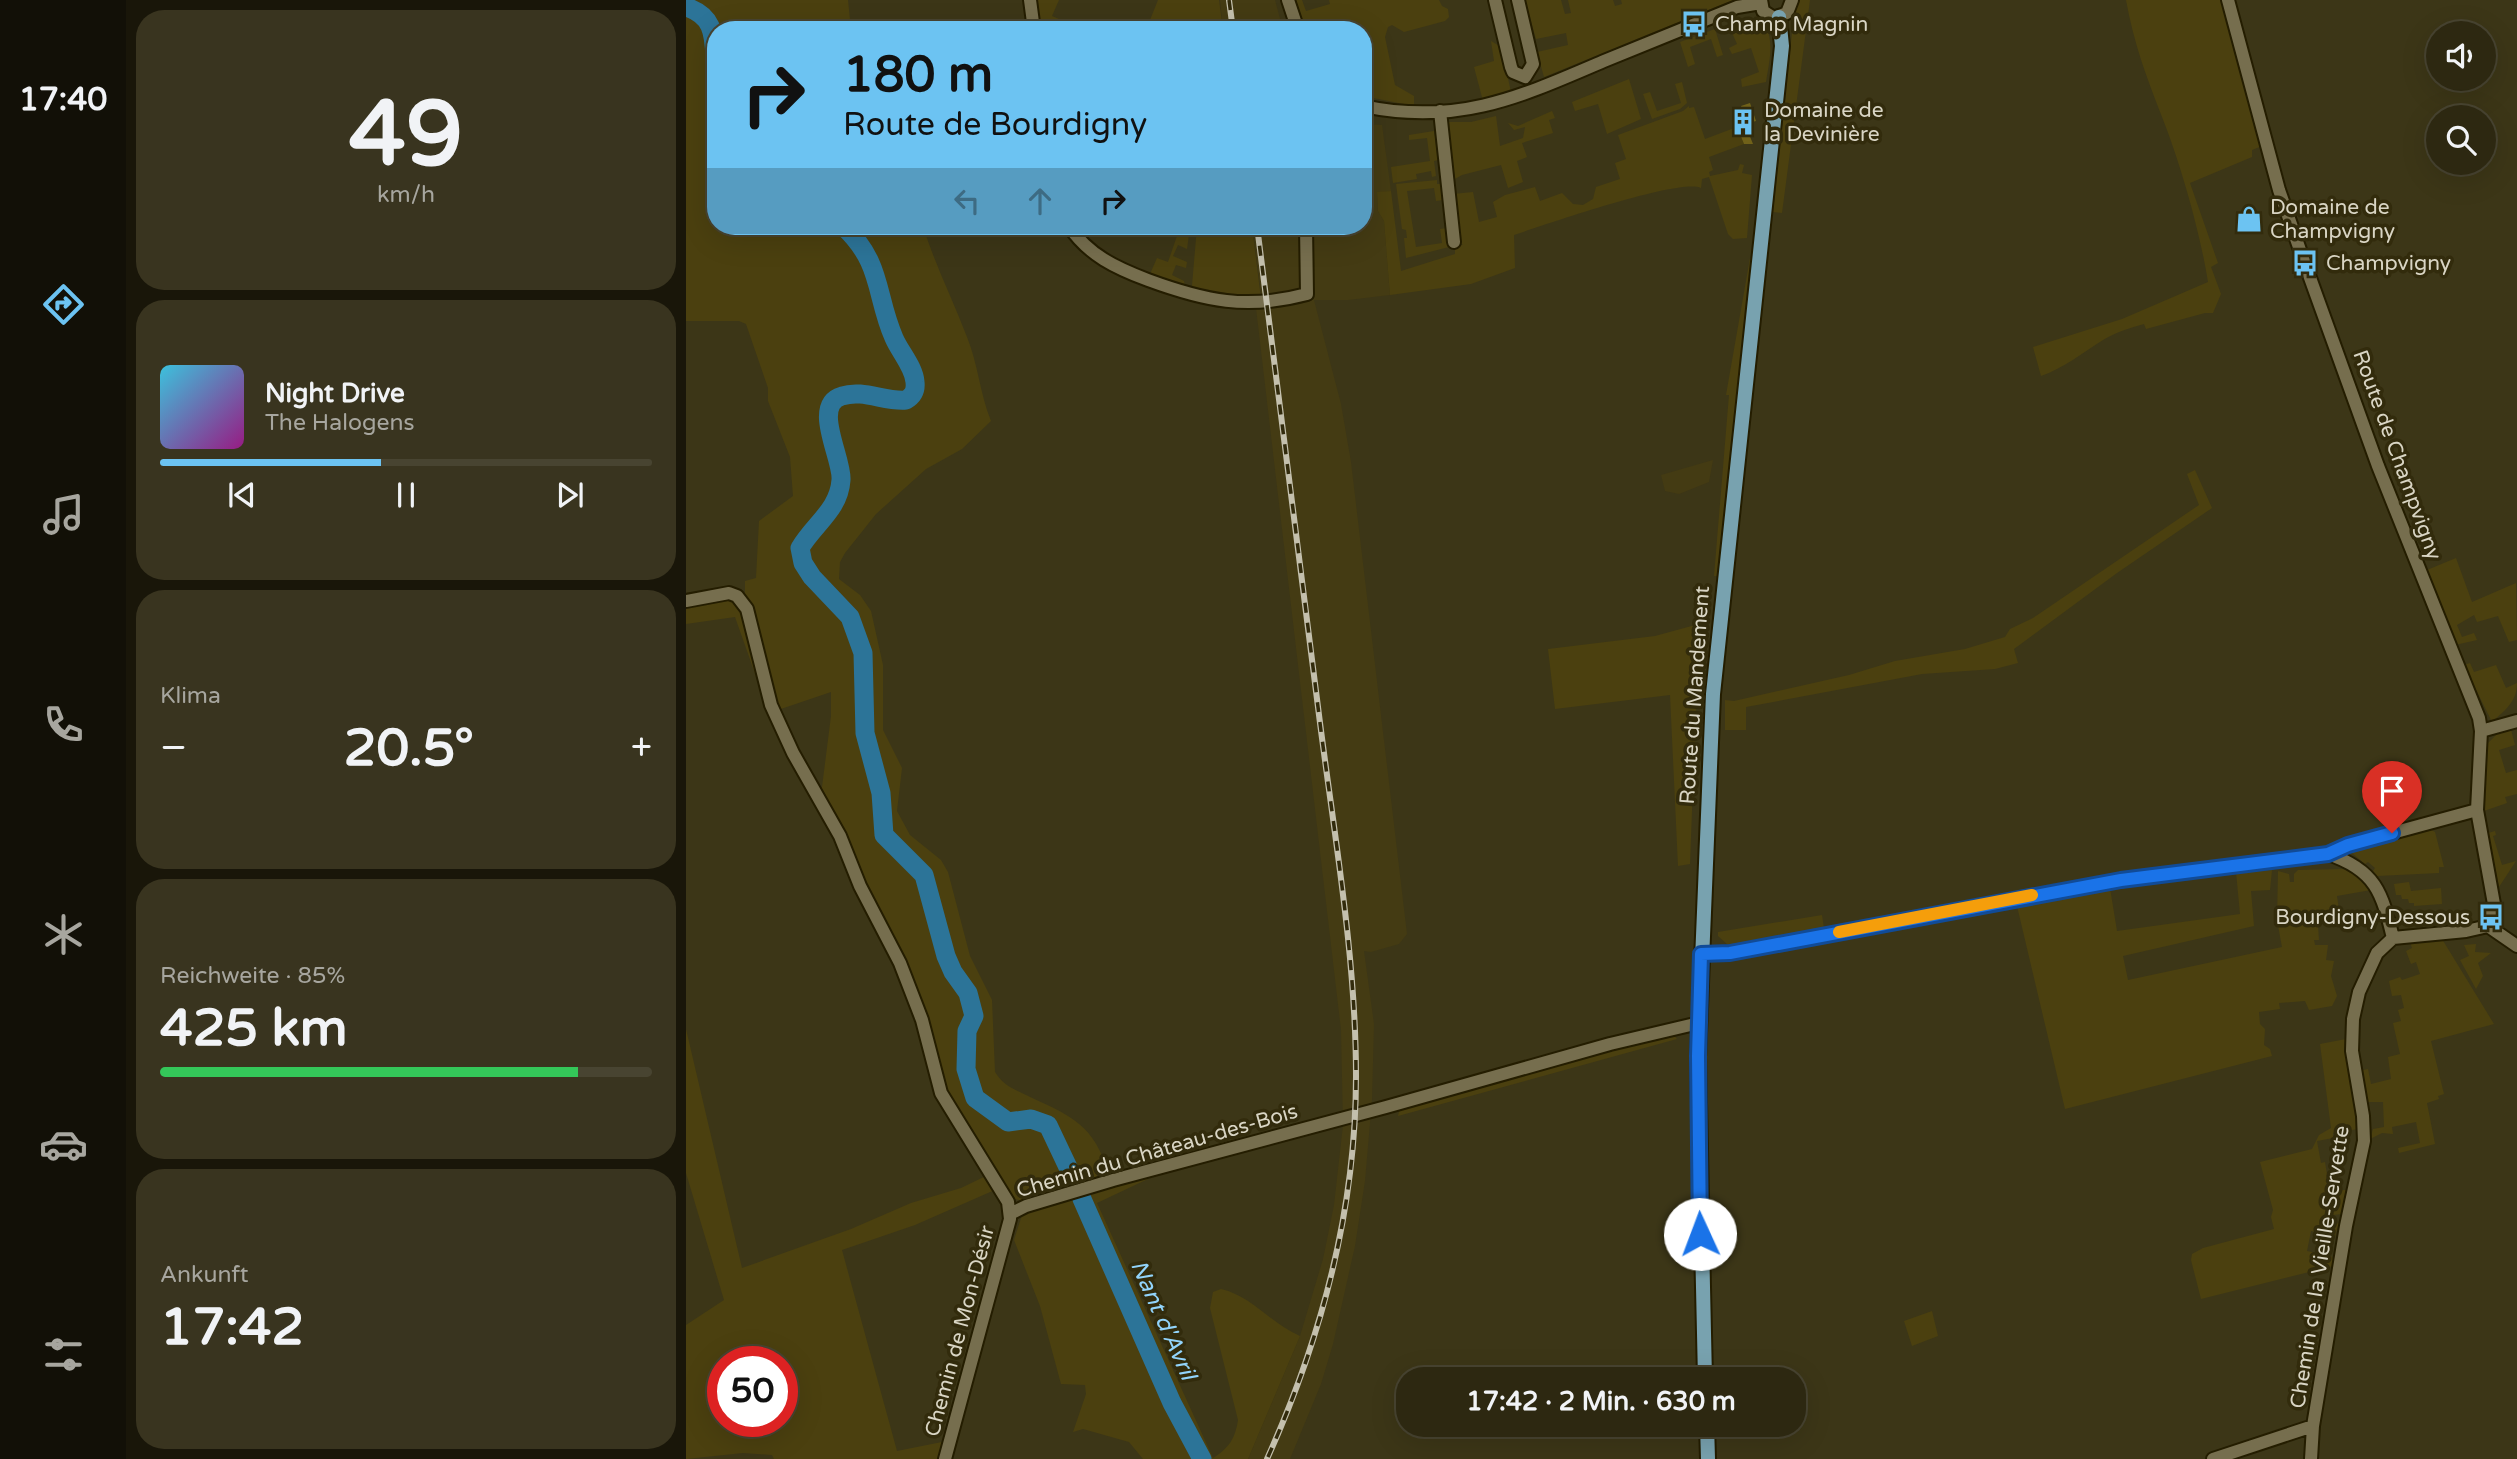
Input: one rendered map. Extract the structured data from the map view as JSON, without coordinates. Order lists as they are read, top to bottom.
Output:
{
  "streets": {
    "main road": ["Route du Mandement"],
    "street": [
      "Route de Champvigny",
      "Chemin du Château-des-Bois",
      "Chemin de la Vieille-Servette",
      "Chemin de Mon-Désir"
    ]
  },
  "crossings": [
    ["Route du Mandement", "Chemin du Château-des-Bois"],
    ["Chemin du Château-des-Bois", "Chemin de Mon-Désir"]
  ],
  "water": ["Nant d'Avril"],
  "places": {
    "bus stop": ["Champ Magnin", "Champvigny", "Bourdigny-Dessous"],
    "building": ["Domaine de la Devinière"],
    "shop": ["Domaine de Champvigny"]
  },
  "page": {
    "tabs": "17:40",
    "tile": [
      ["49", "km/h"],
      "Klima",
      ["Reichweite · 85%", "425 km"],
      ["Ankunft", "17:42"]
    ],
    "turn": ["180 m", "Route de Bourdigny"],
    "song": ["Night Drive", "The Halogens"],
    "heat": ["−", "20.5°", "+"],
    "limit": "50",
    "trip": "17:42 · 2 Min. · 630 m"
  }
}
